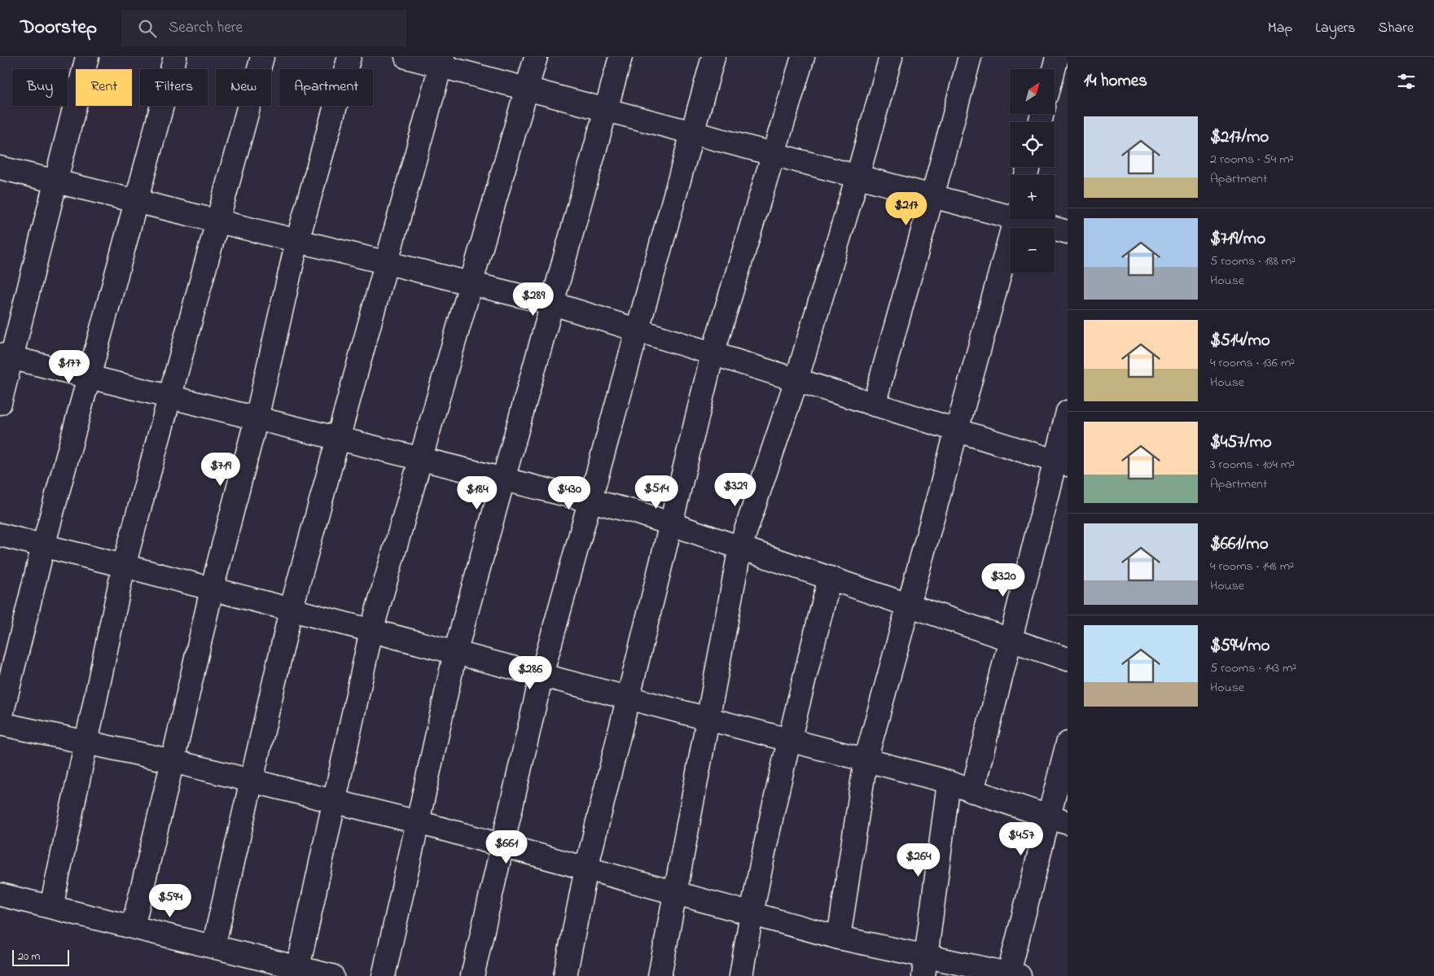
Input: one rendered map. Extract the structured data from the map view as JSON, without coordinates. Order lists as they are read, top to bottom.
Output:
{
  "scale_bar": "20 m",
  "north": "top right",
  "page": {
    "header": "Doorstep",
    "search": "Search here",
    "nav": ["Map", "Layers", "Share"],
    "heading": "14 homes",
    "map_buttons": ["+", "−"],
    "chip": [
      "Buy",
      "Rent",
      "Filters",
      "New",
      "Apartment"
    ],
    "list": [
      {
        "name": "$217/mo",
        "note": "2 rooms · 54 m² · Apartment"
      },
      {
        "name": "$719/mo",
        "note": "5 rooms · 188 m² · House"
      },
      {
        "name": "$514/mo",
        "note": "4 rooms · 136 m² · House"
      },
      {
        "name": "$457/mo",
        "note": "3 rooms · 104 m² · Apartment"
      },
      {
        "name": "$661/mo",
        "note": "4 rooms · 148 m² · House"
      },
      {
        "name": "$594/mo",
        "note": "5 rooms · 143 m² · House"
      }
    ],
    "price": [
      "$217",
      "$289",
      "$177",
      "$719",
      "$329",
      "$514",
      "$184",
      "$430",
      "$320",
      "$286",
      "$457",
      "$661",
      "$264",
      "$594"
    ],
    "scale": "20 m"
  }
}
